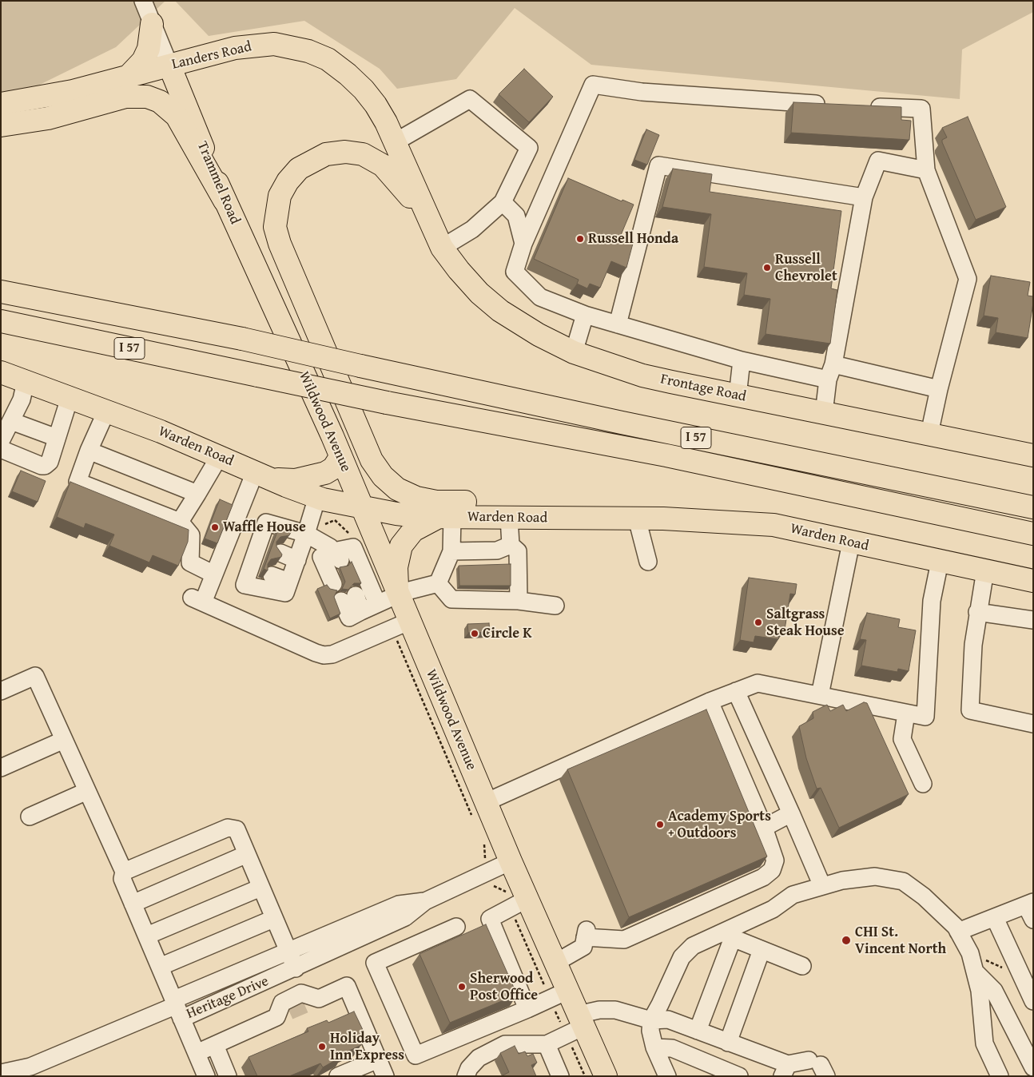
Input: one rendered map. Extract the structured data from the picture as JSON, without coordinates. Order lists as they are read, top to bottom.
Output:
{
  "streets": {
    "main road": [
      "Landers Road",
      "Trammel Road",
      "I 57",
      "Frontage Road",
      "Wildwood Avenue",
      "Warden Road"
    ],
    "street": ["Heritage Drive"]
  },
  "crossings": [
    ["Landers Road", "Trammel Road"],
    ["Landers Road", "Frontage Road"],
    ["Trammel Road", "Wildwood Avenue"],
    ["Wildwood Avenue", "Warden Road"],
    ["Wildwood Avenue", "Heritage Drive"]
  ],
  "places": [
    "Russell Honda",
    "Russell Chevrolet",
    "Waffle House",
    "Saltgrass Steak House",
    "Circle K",
    "Academy Sports + Outdoors",
    "CHI St. Vincent North",
    "Sherwood Post Office",
    "Holiday Inn Express"
  ]
}
